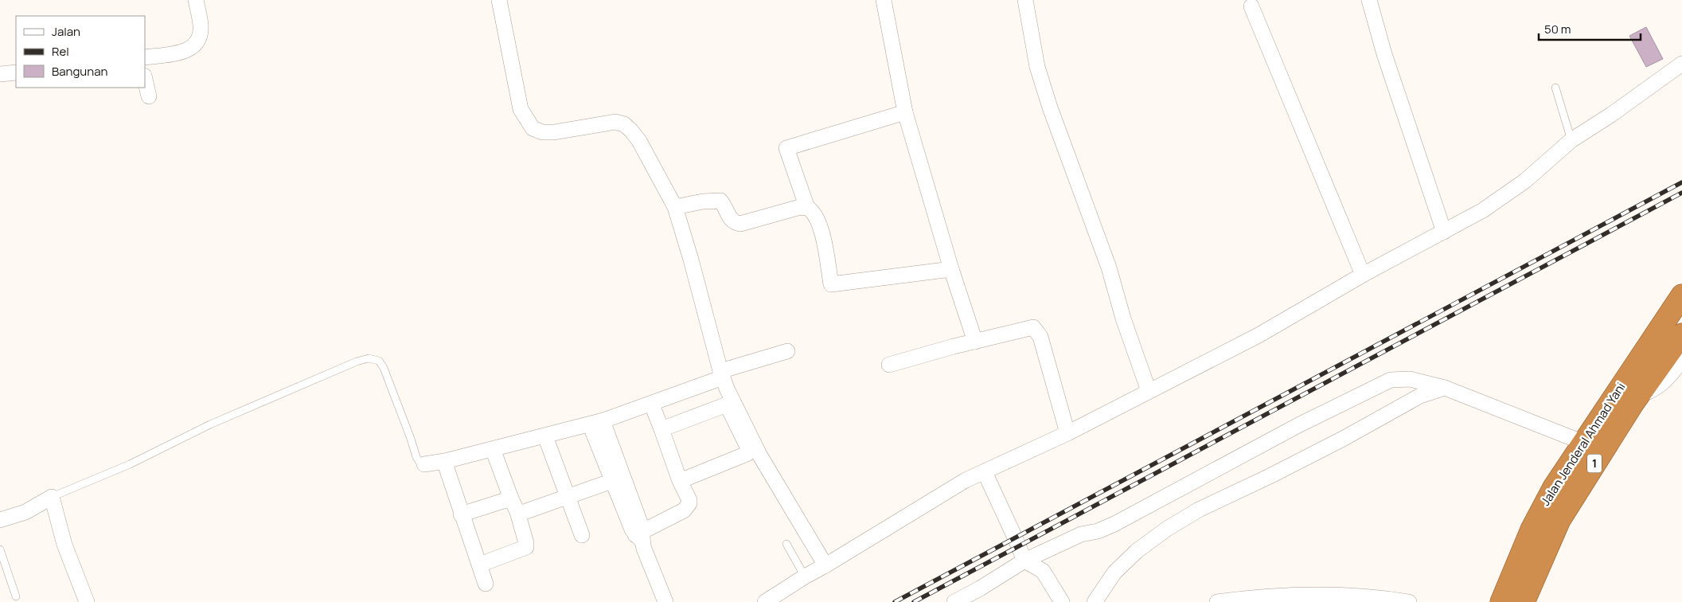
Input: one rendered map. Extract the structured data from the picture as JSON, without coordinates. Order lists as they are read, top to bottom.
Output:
{
  "streets": {
    "highway": ["Jalan Jenderal Ahmad Yani", "1"]
  },
  "crossings": [
    ["Jalan Jenderal Ahmad Yani", "1"]
  ],
  "legend": ["Jalan", "Rel", "Bangunan"],
  "scale_bar": "50 m"
}
